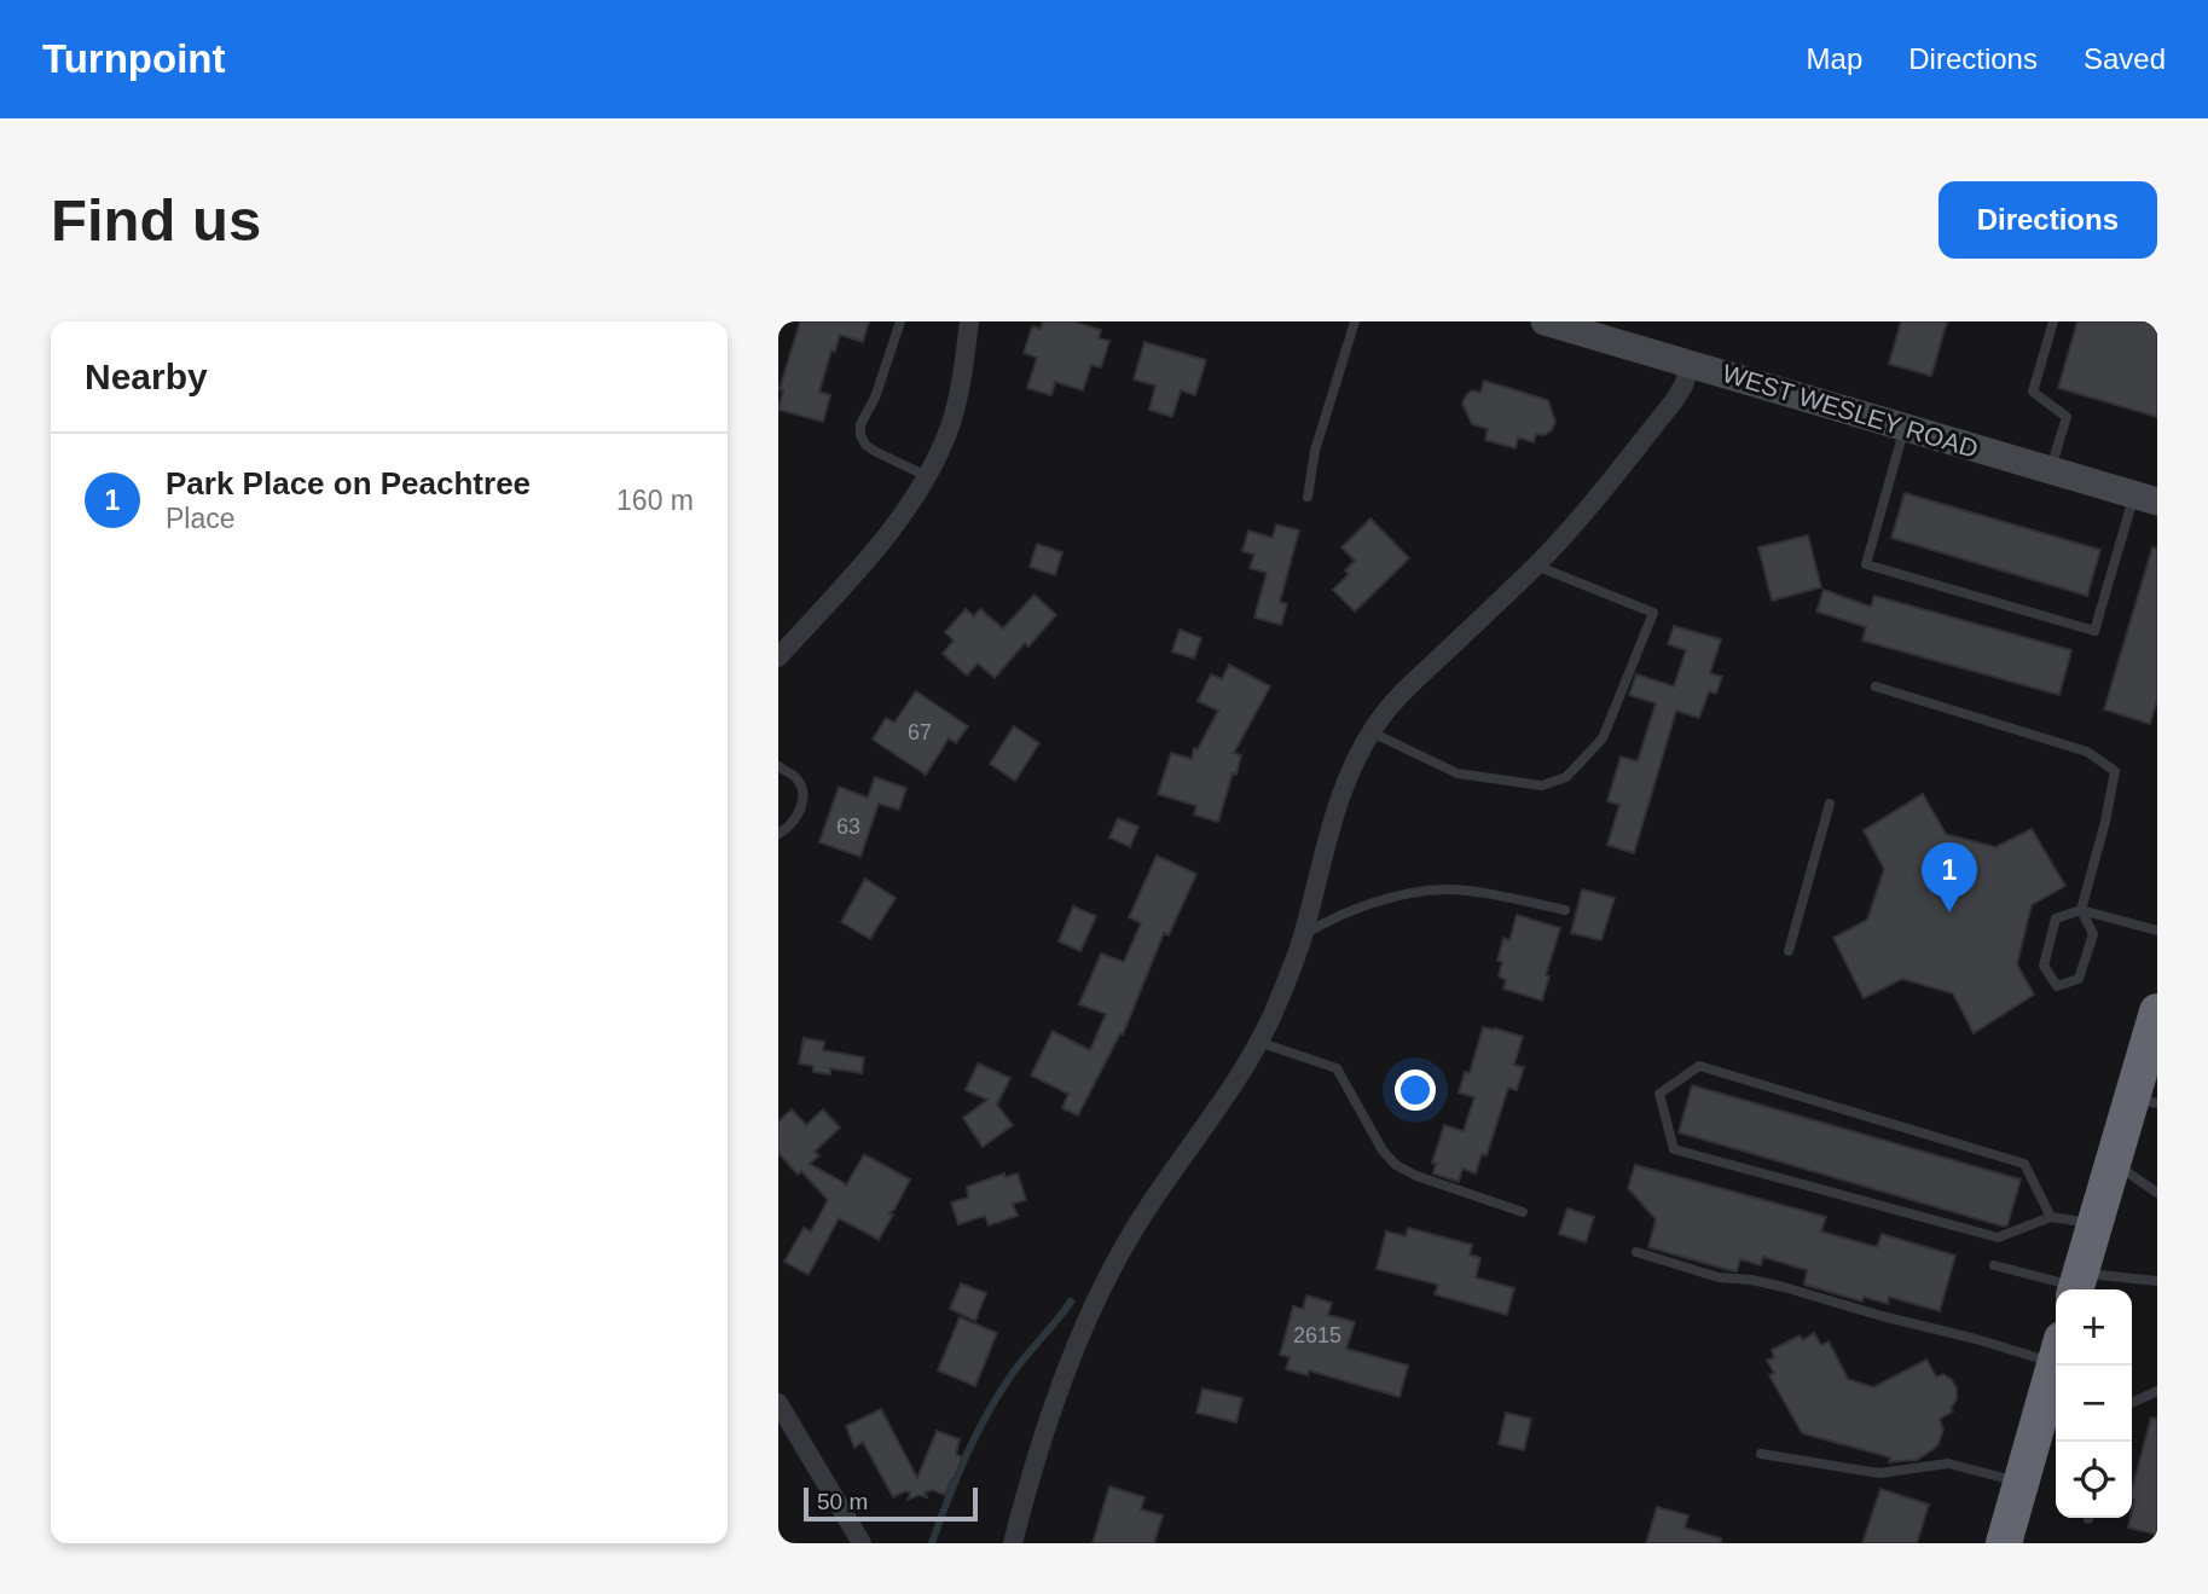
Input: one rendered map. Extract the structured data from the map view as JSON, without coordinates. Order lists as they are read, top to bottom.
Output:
{
  "streets": {
    "street": ["WEST WESLEY ROAD"]
  },
  "house_numbers": ["67", "63", "2615"],
  "scale_bar": "50 m",
  "page": {
    "header": "Turnpoint",
    "nav": ["Map", "Directions", "Saved"],
    "buttons": "Directions",
    "title": "Find us",
    "heading": "Nearby",
    "list": [
      {
        "mark": "1",
        "name": "Park Place on Peachtree",
        "note": "Place",
        "value": "160 m"
      }
    ],
    "pins": "1",
    "map_buttons": ["+", "−"],
    "scale": "50 m"
  }
}
